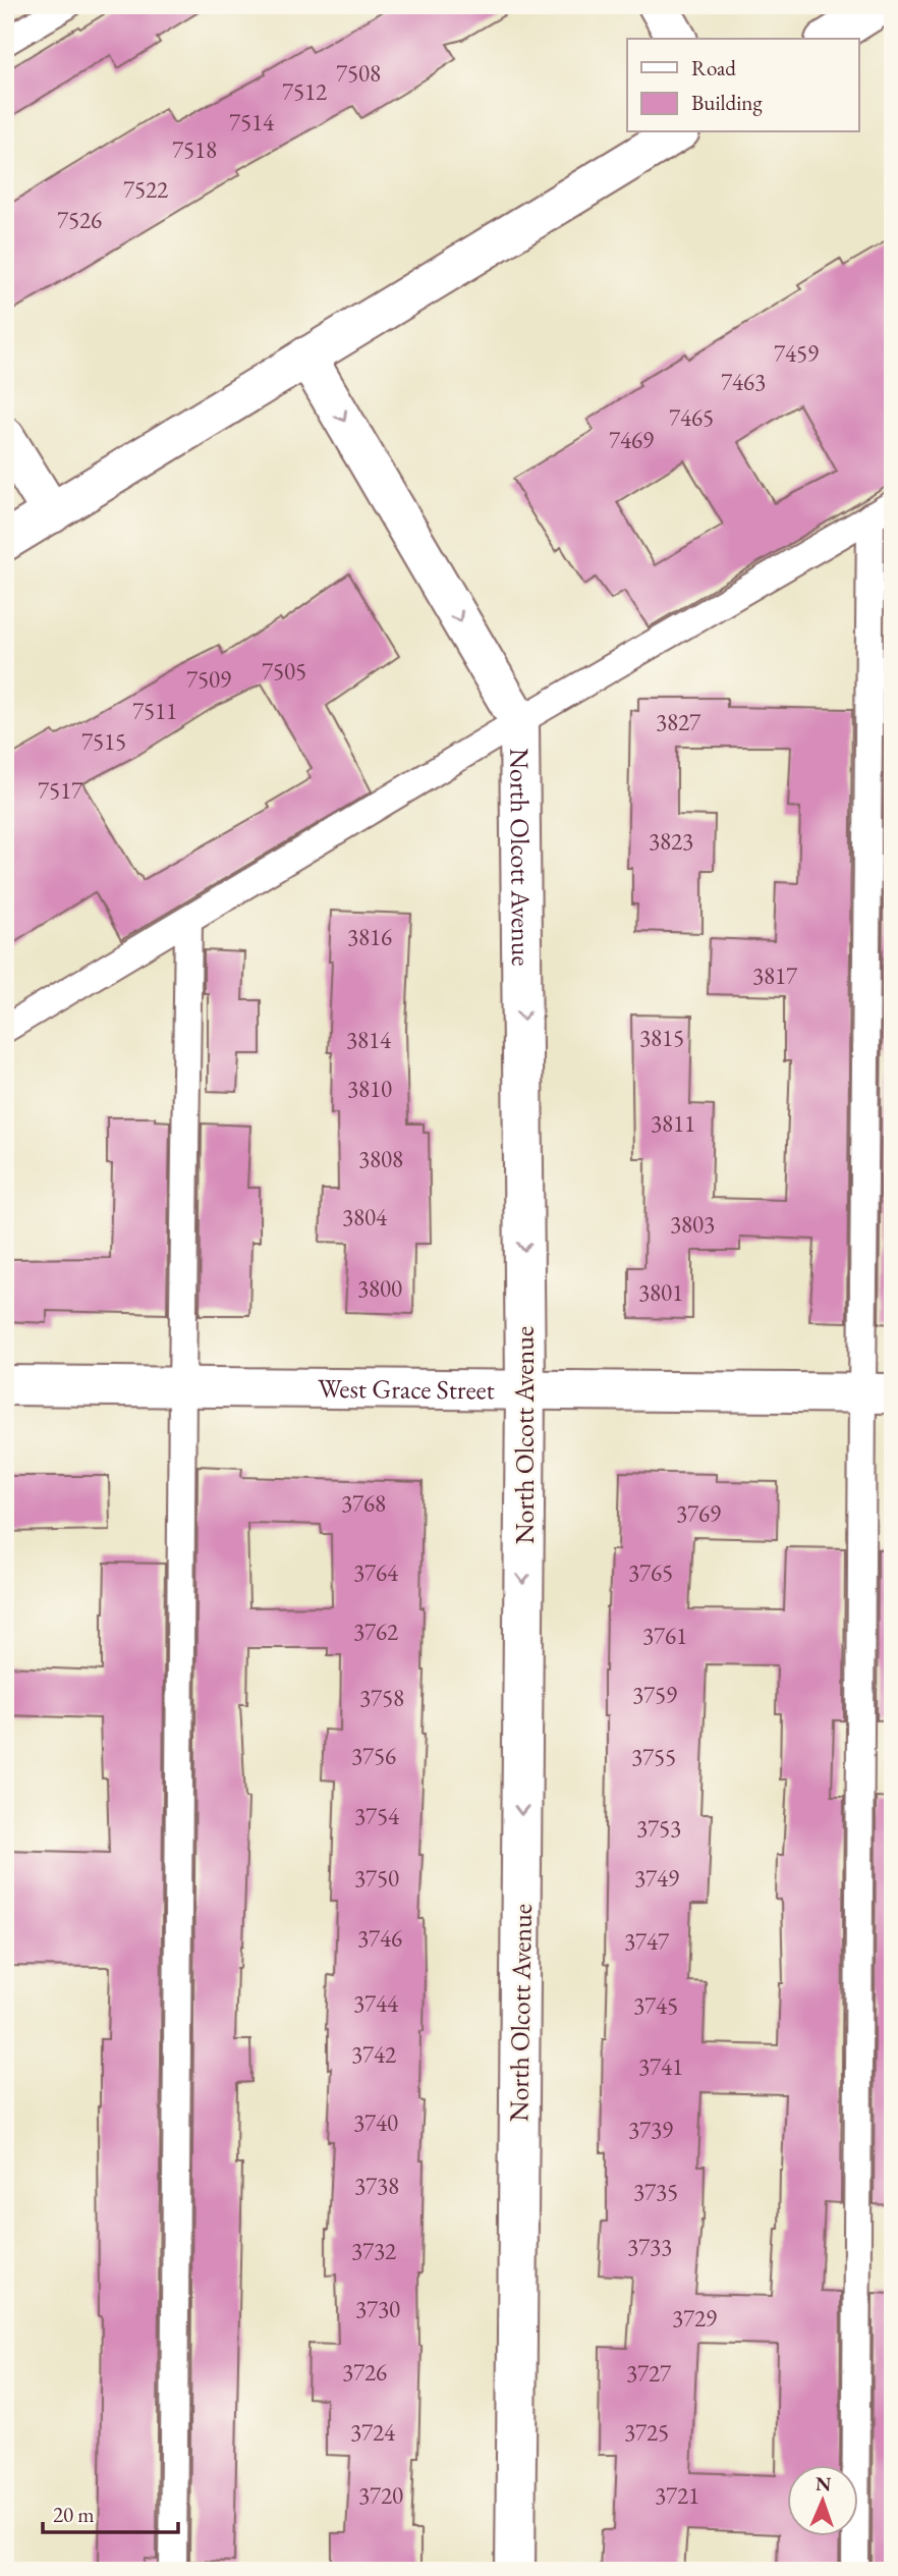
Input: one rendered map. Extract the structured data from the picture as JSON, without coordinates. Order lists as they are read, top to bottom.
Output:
{
  "streets": {
    "street": ["North Olcott Avenue", "West Grace Street"]
  },
  "crossings": [
    ["North Olcott Avenue", "West Grace Street"]
  ],
  "one_way": ["North Olcott Avenue"],
  "house_numbers": [
    "7508",
    "7512",
    "7514",
    "7518",
    "7522",
    "7526",
    "7459",
    "7463",
    "7465",
    "7469",
    "7505",
    "7509",
    "7511",
    "3827",
    "7515",
    "7517",
    "3823",
    "3816",
    "3817",
    "3815",
    "3814",
    "3810",
    "3811",
    "3808",
    "3804",
    "3803",
    "3800",
    "3801",
    "3768",
    "3769",
    "3764",
    "3765",
    "3762",
    "3761",
    "3759",
    "3758",
    "3756",
    "3755",
    "3754",
    "3753",
    "3750",
    "3749",
    "3746",
    "3747",
    "3744",
    "3745",
    "3742",
    "3741",
    "3740",
    "3739",
    "3738",
    "3735",
    "3733",
    "3732",
    "3730",
    "3729",
    "3726",
    "3727",
    "3724",
    "3725",
    "3720",
    "3721"
  ],
  "legend": ["Road", "Building"],
  "scale_bar": "20 m",
  "north": "top"
}
